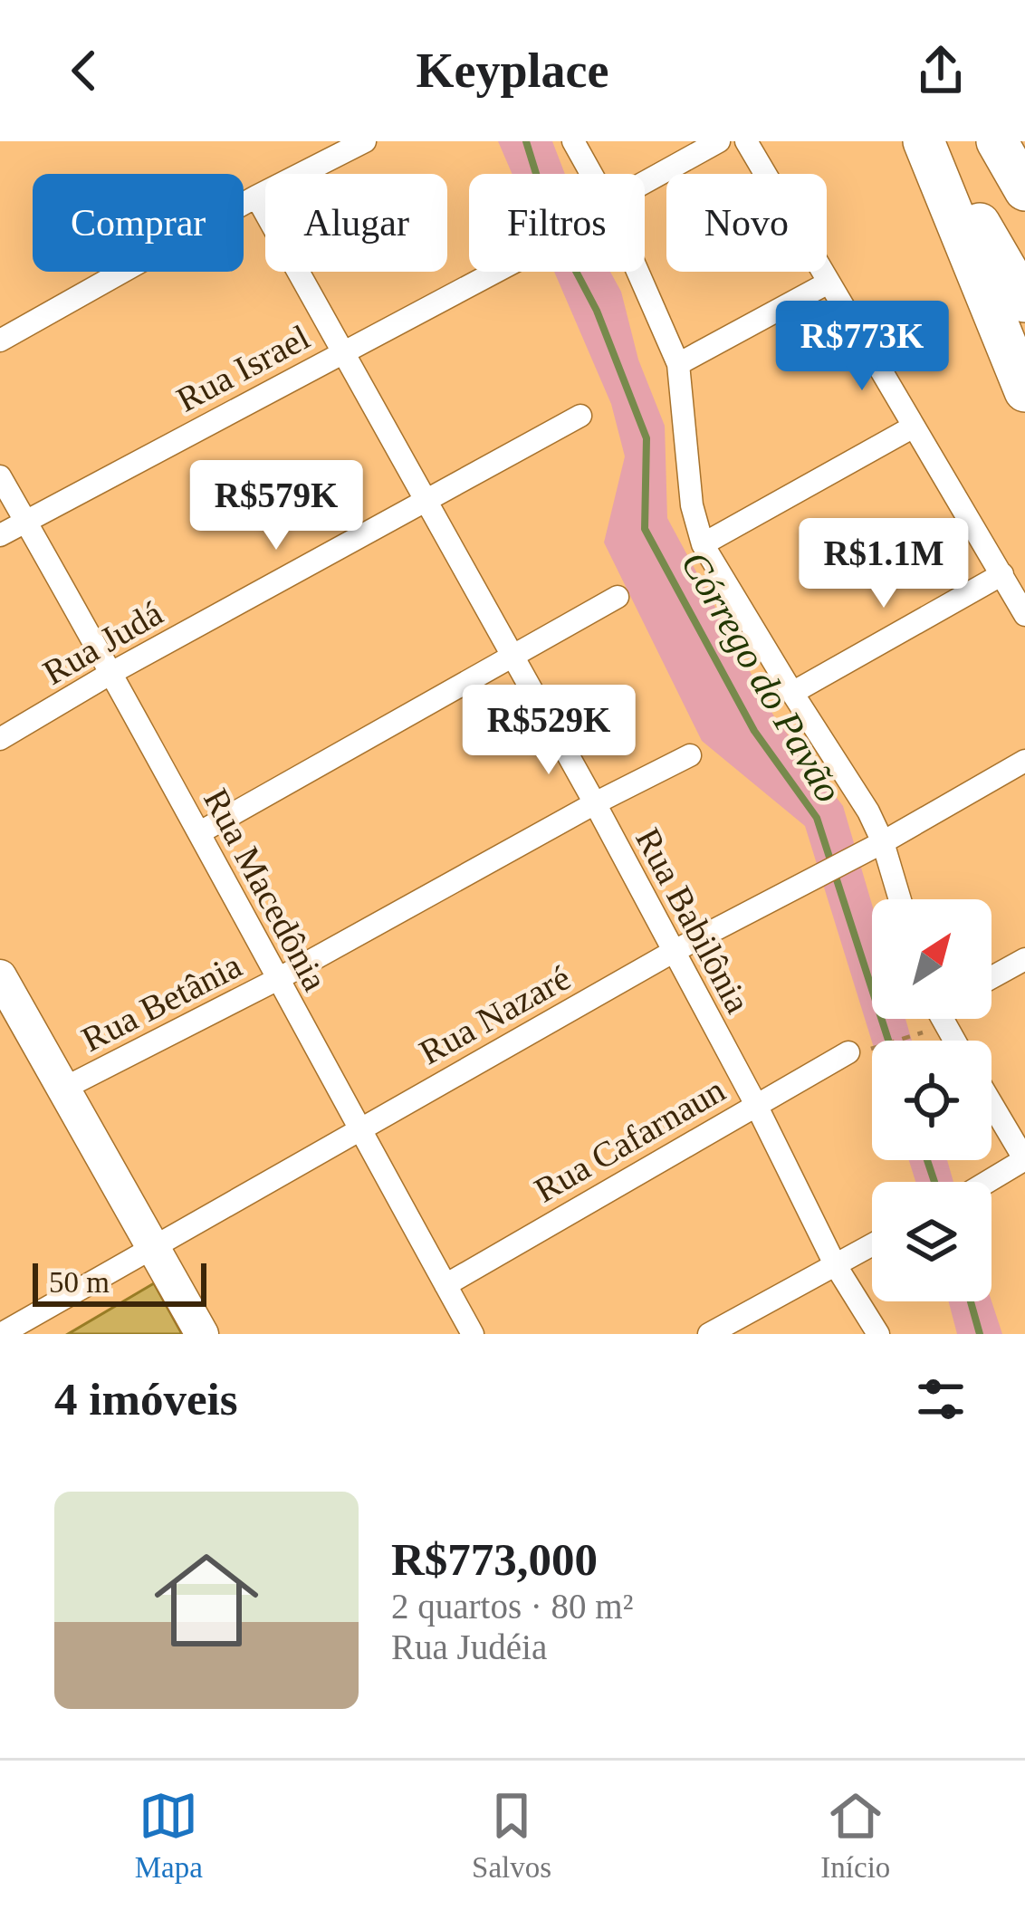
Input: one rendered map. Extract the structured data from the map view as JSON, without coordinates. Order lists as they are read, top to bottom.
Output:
{
  "streets": {
    "street": [
      "Rua Israel",
      "Rua Judá",
      "Rua Macedônia",
      "Rua Babilônia",
      "Rua Betânia",
      "Rua Nazaré",
      "Rua Cafarnaun"
    ]
  },
  "crossings": [
    ["Rua Israel", "Rua Macedônia"],
    ["Rua Israel", "Rua Babilônia"],
    ["Rua Judá", "Rua Macedônia"],
    ["Rua Judá", "Rua Babilônia"],
    ["Rua Macedônia", "Rua Betânia"],
    ["Rua Macedônia", "Rua Nazaré"],
    ["Rua Macedônia", "Rua Cafarnaun"],
    ["Rua Babilônia", "Rua Betânia"],
    ["Rua Babilônia", "Rua Nazaré"],
    ["Rua Babilônia", "Rua Cafarnaun"]
  ],
  "water": ["Córrego do Pavão"],
  "scale_bar": "50 m",
  "north": "top right",
  "page": {
    "header": "Keyplace",
    "chip": [
      "Comprar",
      "Alugar",
      "Filtros",
      "Novo"
    ],
    "price": [
      "R$773K",
      "R$579K",
      "R$1.1M",
      "R$529K"
    ],
    "scale": "50 m",
    "heading": "4 imóveis",
    "list": [
      {
        "name": "R$773,000",
        "note": "2 quartos · 80 m² · Rua Judéia"
      }
    ],
    "tabs": ["Mapa", "Salvos", "Início"]
  }
}
